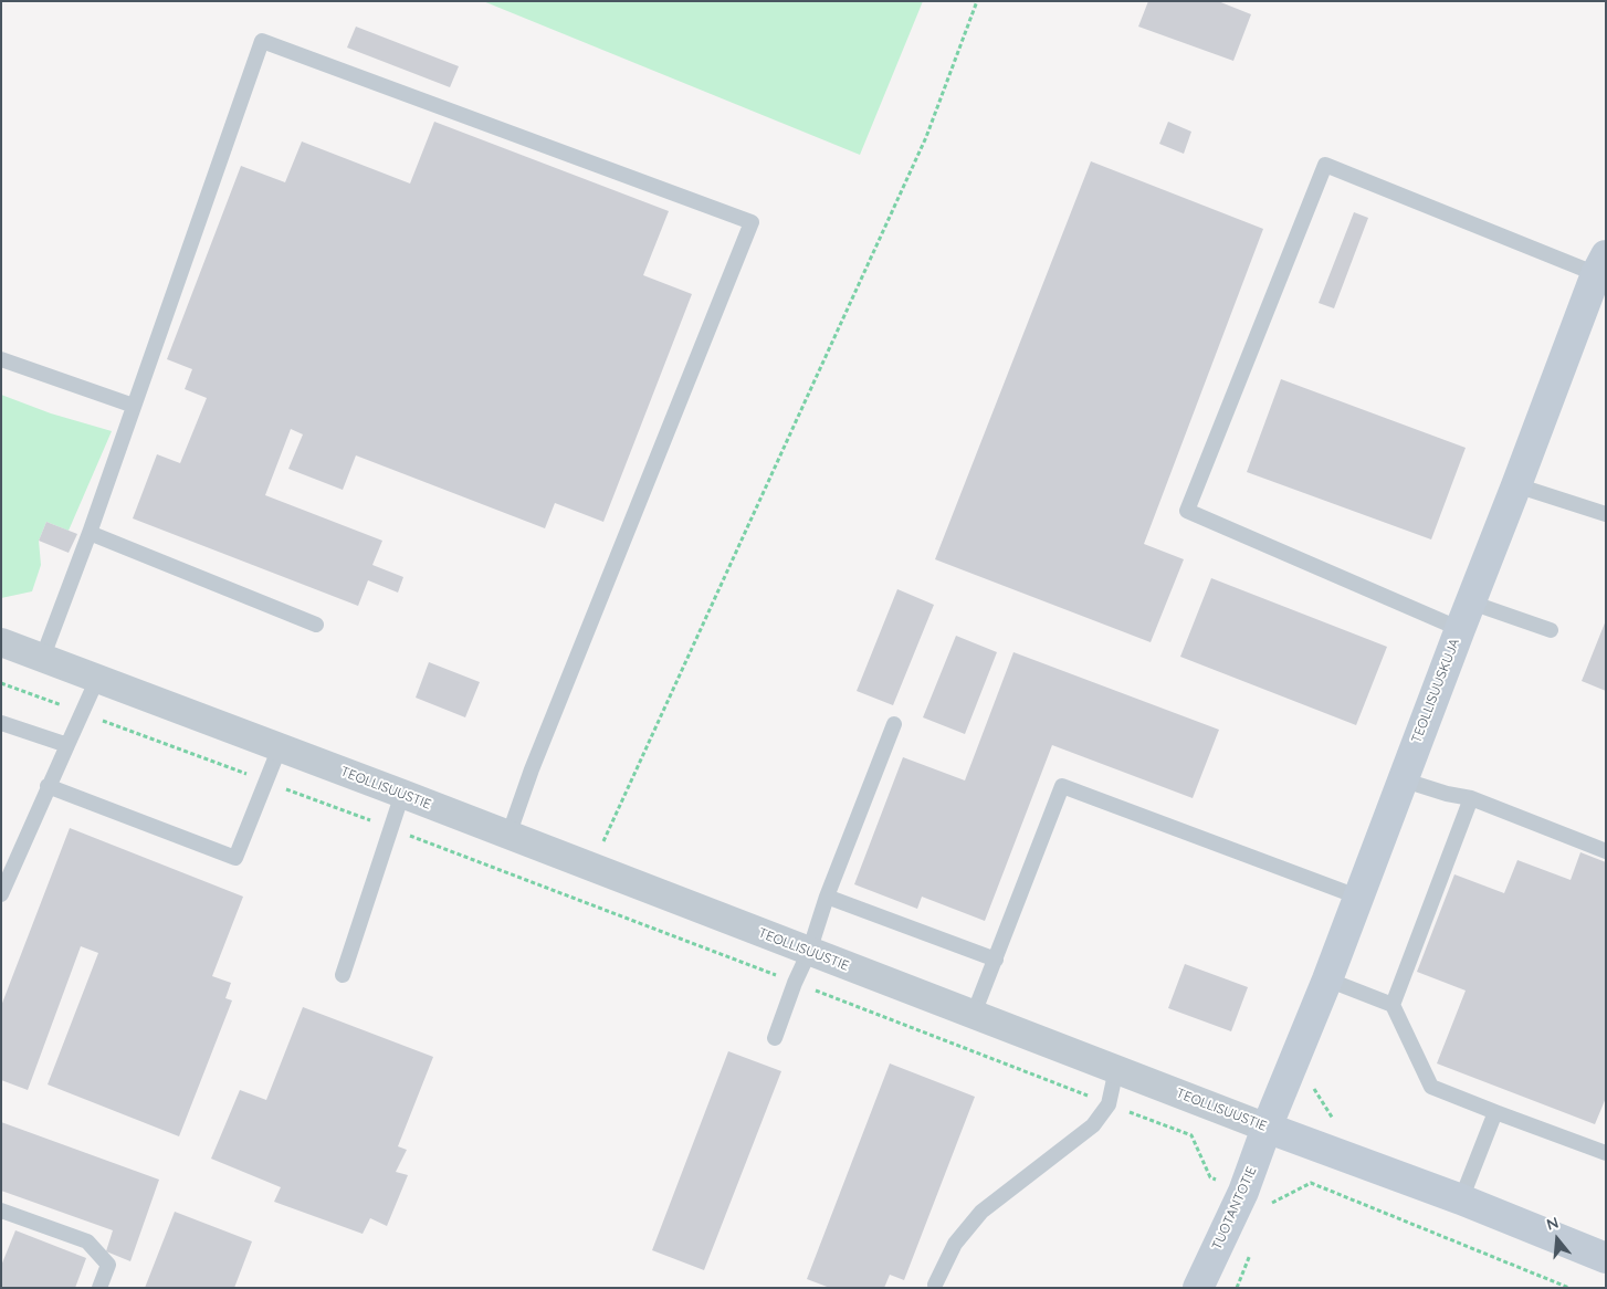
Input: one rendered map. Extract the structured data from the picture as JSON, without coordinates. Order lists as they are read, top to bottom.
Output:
{
  "streets": {
    "street": ["TEOLLISUUSKUJA", "TEOLLISUUSTIE", "TUOTANTOTIE"]
  },
  "crossings": [
    ["TEOLLISUUSKUJA", "TEOLLISUUSTIE"],
    ["TEOLLISUUSKUJA", "TUOTANTOTIE"],
    ["TEOLLISUUSTIE", "TUOTANTOTIE"]
  ],
  "north": "top"
}
